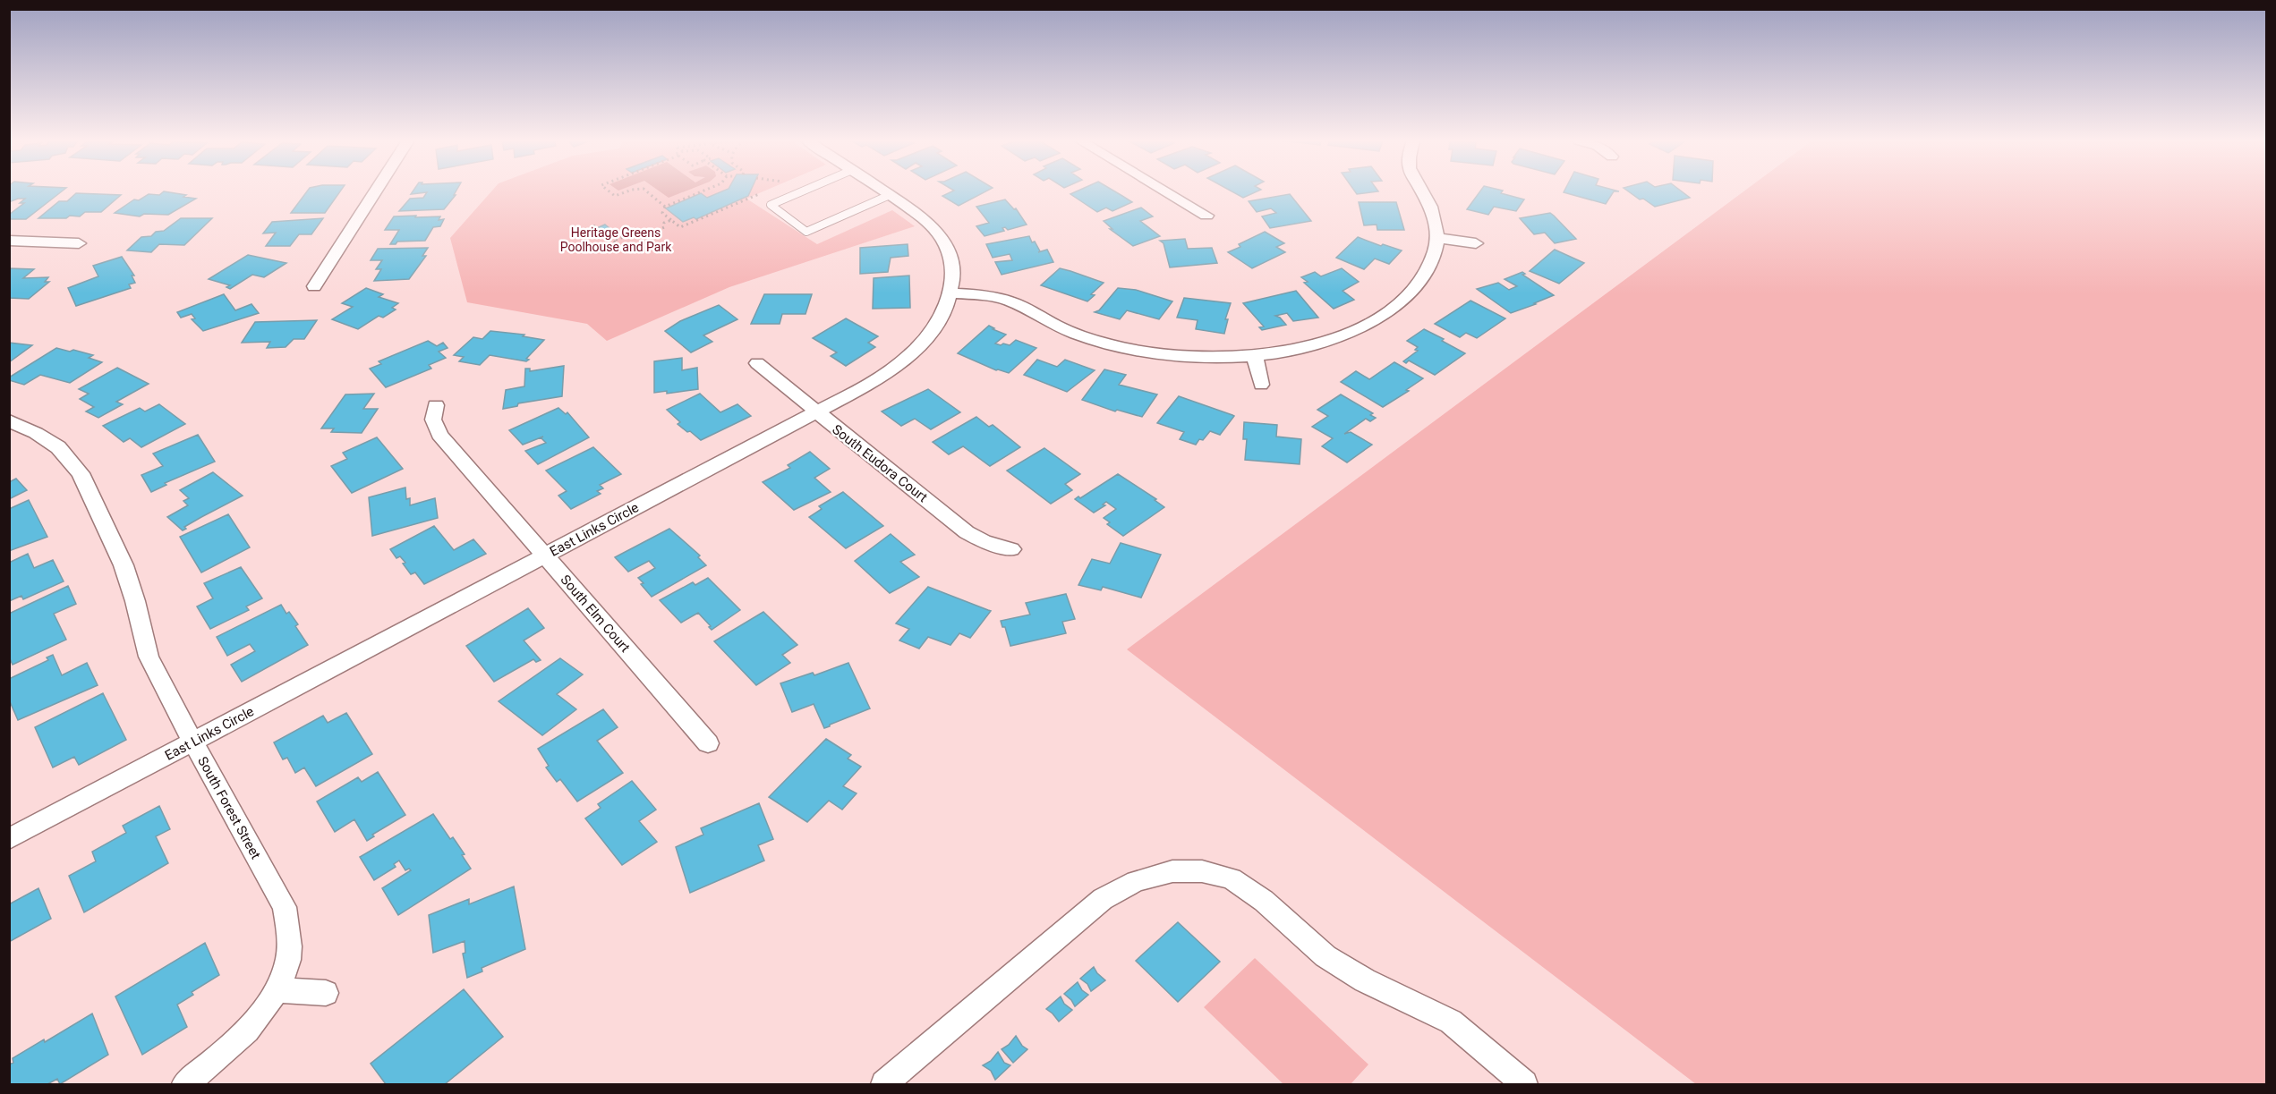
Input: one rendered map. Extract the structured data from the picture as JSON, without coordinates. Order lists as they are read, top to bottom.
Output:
{
  "streets": {
    "street": [
      "South Eudora Court",
      "East Links Circle",
      "South Elm Court",
      "South Forest Street"
    ]
  },
  "crossings": [
    ["South Eudora Court", "East Links Circle"],
    ["East Links Circle", "South Elm Court"],
    ["East Links Circle", "South Forest Street"]
  ],
  "parks": ["Heritage Greens Poolhouse and Park"]
}
